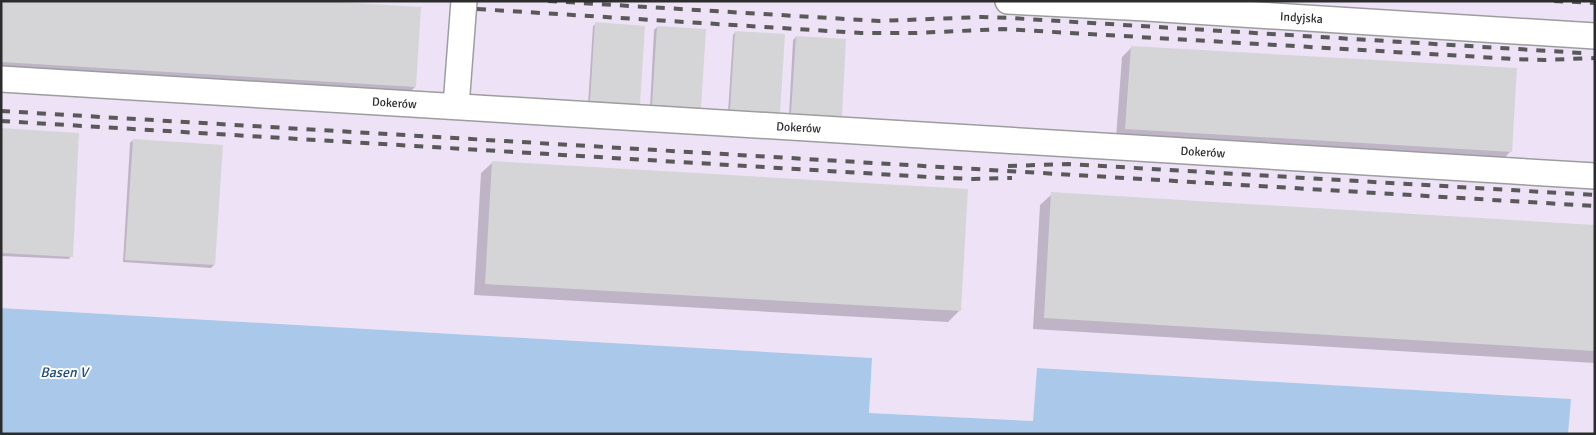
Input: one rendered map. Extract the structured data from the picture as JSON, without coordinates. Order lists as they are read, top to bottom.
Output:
{
  "streets": {
    "lane": ["Indyjska", "Dokerów"]
  },
  "water": ["Basen V"]
}
